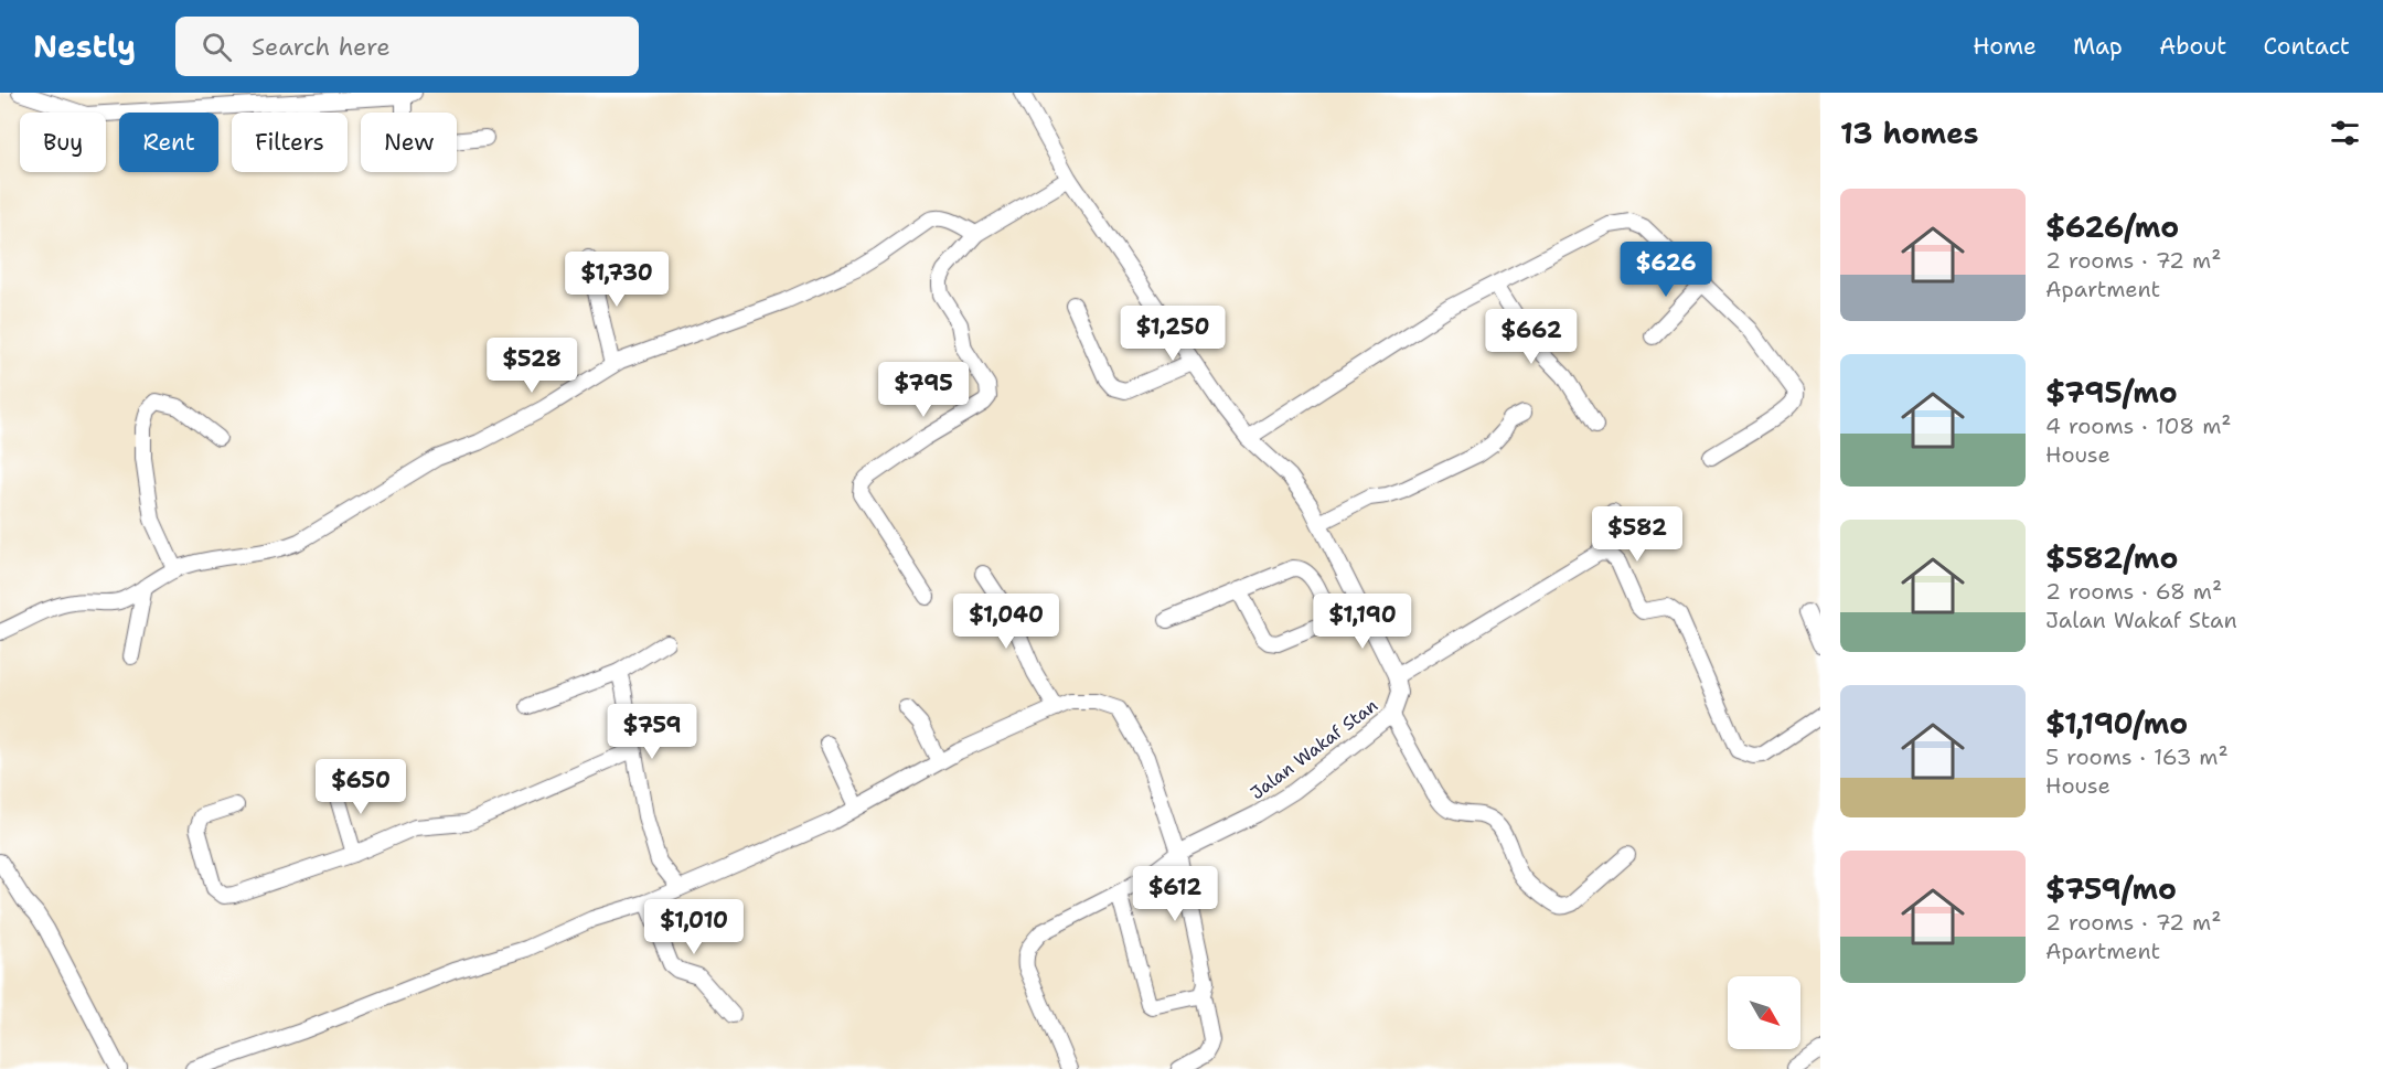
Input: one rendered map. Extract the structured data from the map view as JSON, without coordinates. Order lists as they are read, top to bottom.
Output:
{
  "streets": {
    "street": ["Jalan Wakaf Stan"]
  },
  "north": "bottom right",
  "page": {
    "header": "Nestly",
    "search": "Search here",
    "nav": [
      "Home",
      "Map",
      "About",
      "Contact"
    ],
    "heading": "13 homes",
    "chip": [
      "Buy",
      "Rent",
      "Filters",
      "New"
    ],
    "list": [
      {
        "name": "$626/mo",
        "note": "2 rooms · 72 m² · Apartment"
      },
      {
        "name": "$795/mo",
        "note": "4 rooms · 108 m² · House"
      },
      {
        "name": "$582/mo",
        "note": "2 rooms · 68 m² · Jalan Wakaf Stan"
      },
      {
        "name": "$1,190/mo",
        "note": "5 rooms · 163 m² · House"
      },
      {
        "name": "$759/mo",
        "note": "2 rooms · 72 m² · Apartment"
      }
    ],
    "price": [
      "$626",
      "$1,730",
      "$1,250",
      "$662",
      "$528",
      "$795",
      "$582",
      "$1,040",
      "$1,190",
      "$759",
      "$650",
      "$612",
      "$1,010"
    ]
  }
}
